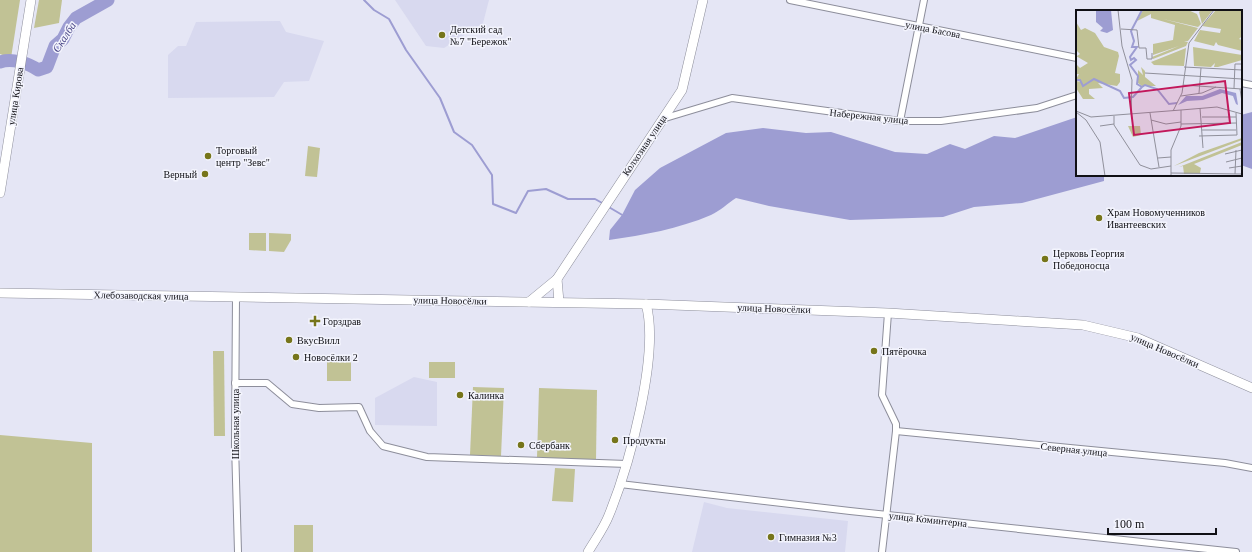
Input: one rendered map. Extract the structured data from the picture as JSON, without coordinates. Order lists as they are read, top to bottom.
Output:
{
  "streets": {
    "street": [
      "улица Басова",
      "улица Кирова",
      "Набережная улица",
      "Колхозная улица",
      "Хлебозаводская улица",
      "улица Новосёлки",
      "Школьная улица",
      "Северная улица",
      "улица Коминтерна"
    ]
  },
  "crossings": [
    ["Набережная улица", "Колхозная улица"],
    ["Колхозная улица", "улица Новосёлки"],
    ["Хлебозаводская улица", "улица Новосёлки"],
    ["Хлебозаводская улица", "Школьная улица"]
  ],
  "water": ["Скалба"],
  "places": {
    "other": [
      "Детский сад №7 \"Бережок\"",
      "Торговый центр \"Зевс\"",
      "Верный",
      "Храм Новомученников Ивантеевских",
      "Церковь Георгия Победоносца",
      "ВкусВилл",
      "Пятёрочка",
      "Новосёлки 2",
      "Калинка",
      "Продукты",
      "Сбербанк",
      "Гимназия №3"
    ],
    "health": ["Горздрав"]
  },
  "scale_bar": "100 m"
}
